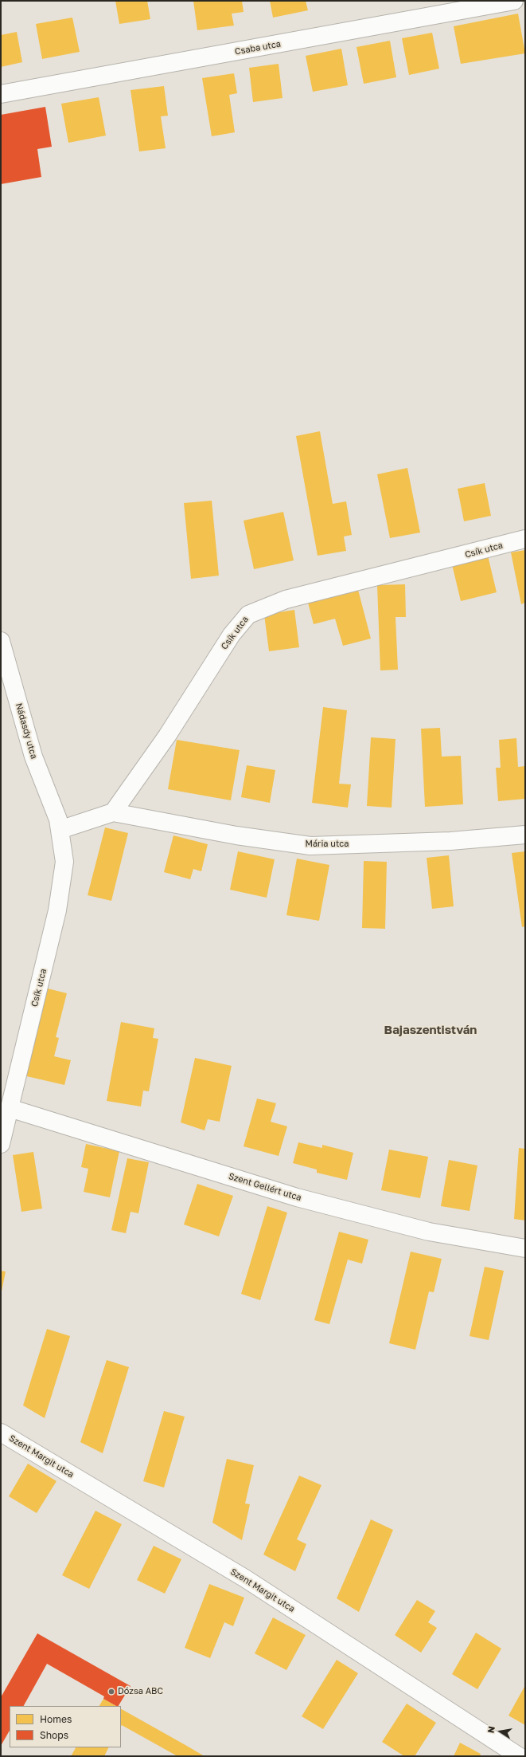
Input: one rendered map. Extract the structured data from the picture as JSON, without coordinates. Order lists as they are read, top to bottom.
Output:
{
  "streets": {
    "street": [
      "Csaba utca",
      "Csík utca",
      "Nádasdy utca",
      "Mária utca",
      "Szent Gellért utca",
      "Szent Margit utca"
    ]
  },
  "crossings": [
    ["Csík utca", "Nádasdy utca"],
    ["Csík utca", "Mária utca"],
    ["Csík utca", "Szent Gellért utca"]
  ],
  "districts": ["Bajaszentistván"],
  "places": ["Dózsa ABC"],
  "legend": ["Homes", "Shops"],
  "north": "left"
}
